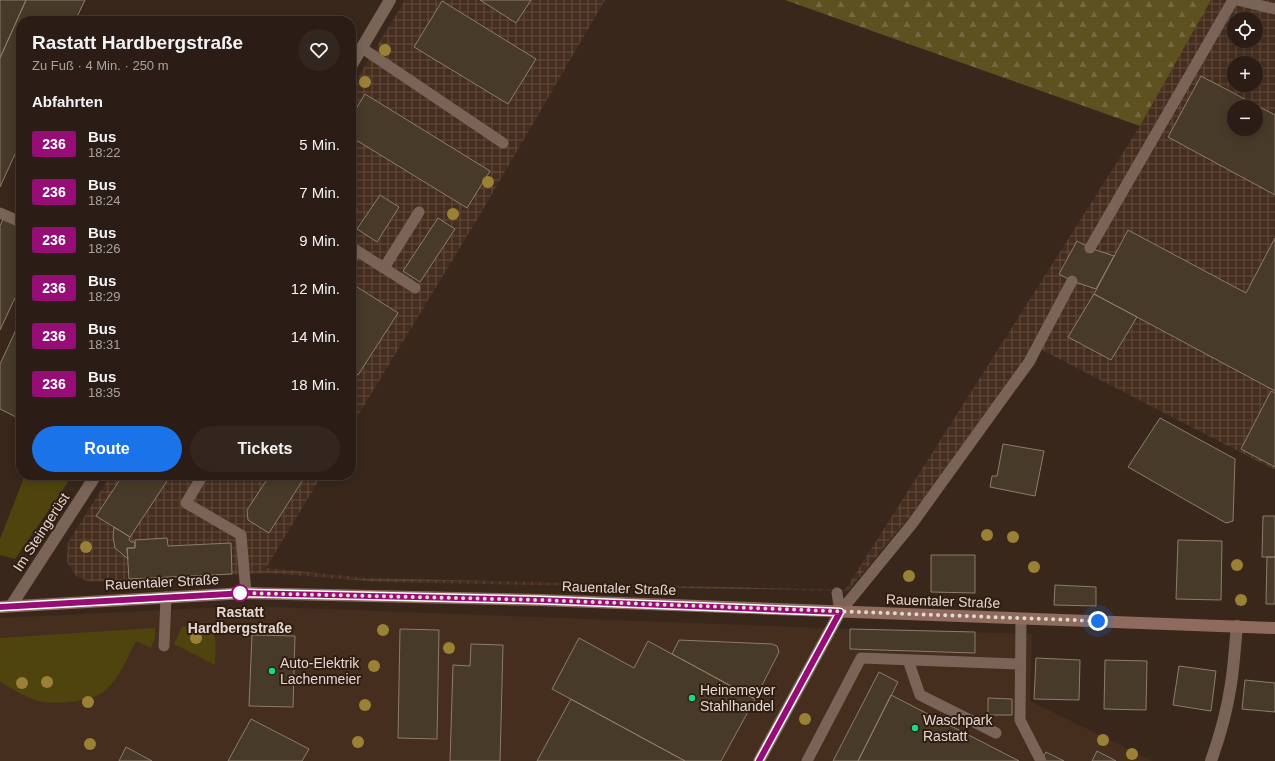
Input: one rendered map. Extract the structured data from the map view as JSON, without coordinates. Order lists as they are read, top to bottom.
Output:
{
  "streets": {
    "street": ["Im Steingerüst", "Rauentaler Straße"]
  },
  "crossings": [
    ["Im Steingerüst", "Rauentaler Straße"]
  ],
  "places": [
    "Rastatt Hardbergstraße",
    "Auto-Elektrik Lachenmeier",
    "Heinemeyer Stahlhandel",
    "Waschpark Rastatt"
  ],
  "lines": ["bus line 236"],
  "page": {
    "map_buttons": ["+", "−"],
    "heading": [
      ["Rastatt Hardbergstraße", "Zu Fuß · 4 Min. · 250 m"],
      "Abfahrten"
    ],
    "list": [
      {
        "mark": "236",
        "name": "Bus",
        "note": "18:22",
        "value": "5 Min."
      },
      {
        "mark": "236",
        "name": "Bus",
        "note": "18:24",
        "value": "7 Min."
      },
      {
        "mark": "236",
        "name": "Bus",
        "note": "18:26",
        "value": "9 Min."
      },
      {
        "mark": "236",
        "name": "Bus",
        "note": "18:29",
        "value": "12 Min."
      },
      {
        "mark": "236",
        "name": "Bus",
        "note": "18:31",
        "value": "14 Min."
      },
      {
        "mark": "236",
        "name": "Bus",
        "note": "18:35",
        "value": "18 Min."
      }
    ],
    "buttons": ["Route", "Tickets"]
  }
}
